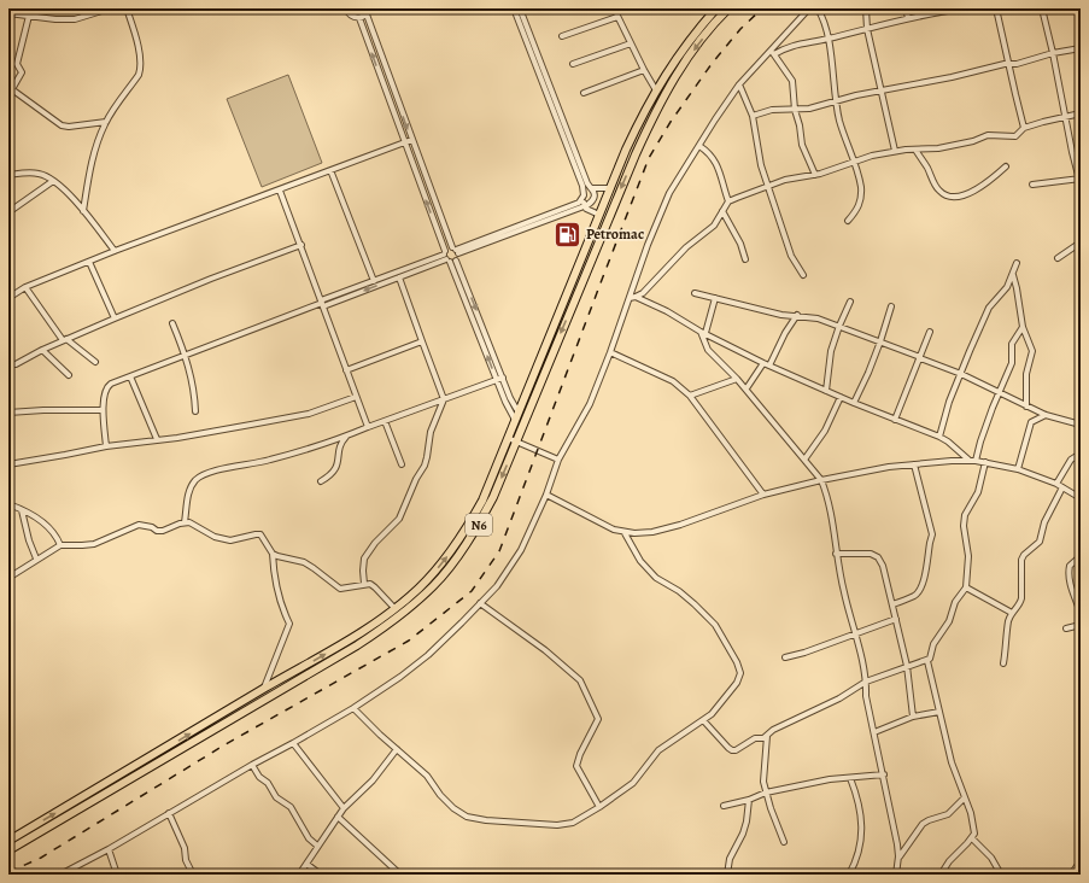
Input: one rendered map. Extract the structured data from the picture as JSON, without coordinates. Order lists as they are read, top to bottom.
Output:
{
  "streets": {
    "highway": ["N6"]
  },
  "places": {
    "fuel station": ["Petromac"]
  }
}
